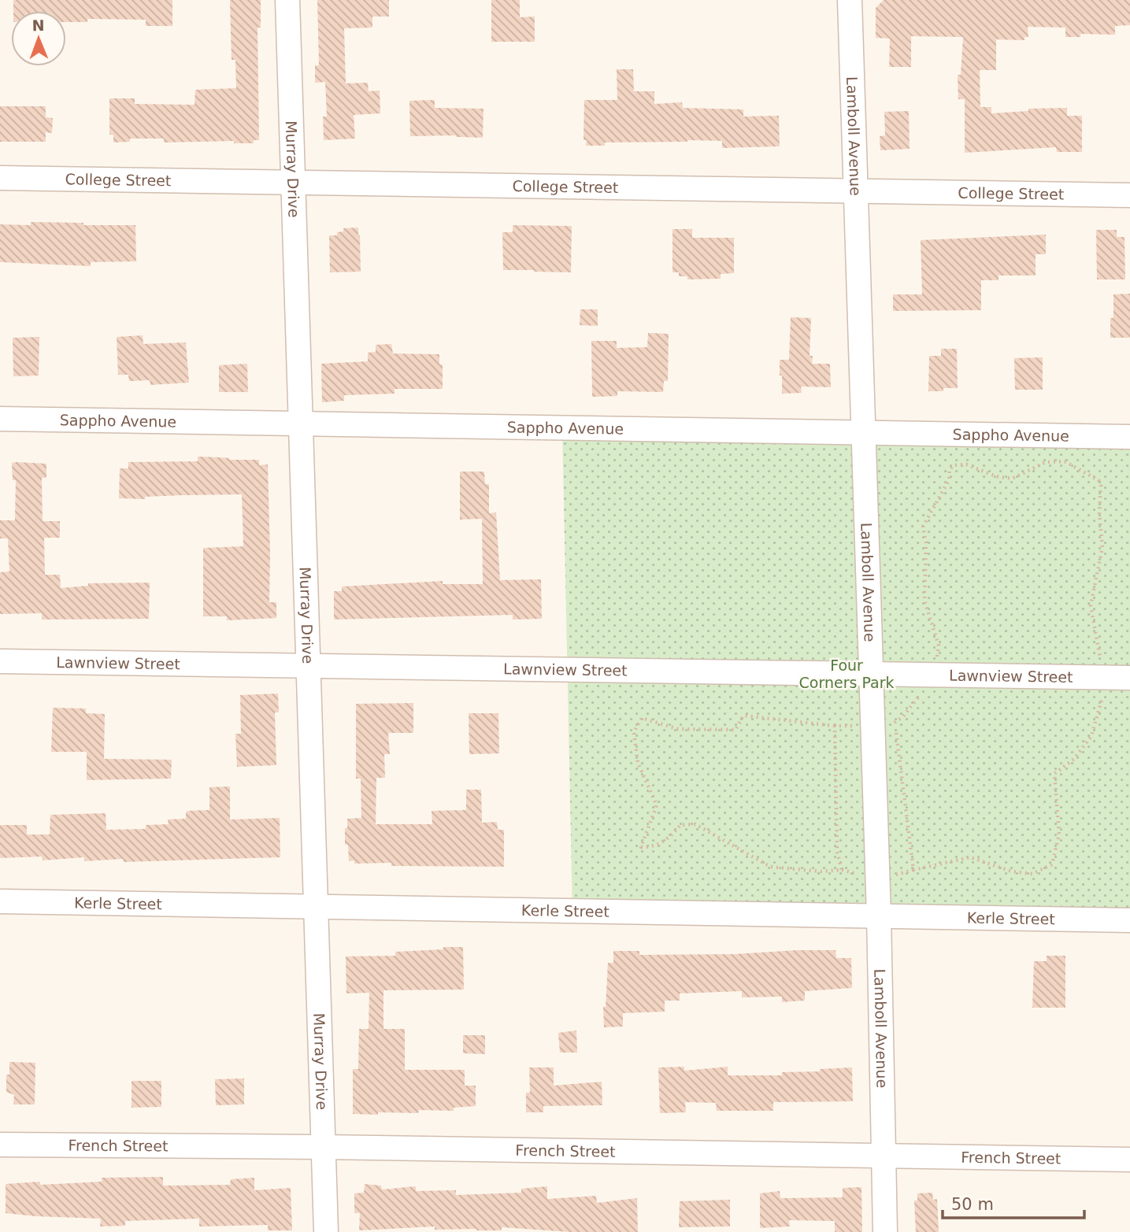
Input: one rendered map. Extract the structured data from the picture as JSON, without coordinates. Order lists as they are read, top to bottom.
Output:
{
  "streets": {
    "street": [
      "Lamboll Avenue",
      "Murray Drive",
      "College Street",
      "Sappho Avenue",
      "Lawnview Street",
      "Kerle Street",
      "French Street"
    ]
  },
  "crossings": [
    ["Lamboll Avenue", "College Street"],
    ["Lamboll Avenue", "Sappho Avenue"],
    ["Lamboll Avenue", "Lawnview Street"],
    ["Lamboll Avenue", "Kerle Street"],
    ["Lamboll Avenue", "French Street"],
    ["Murray Drive", "College Street"],
    ["Murray Drive", "Sappho Avenue"],
    ["Murray Drive", "Lawnview Street"],
    ["Murray Drive", "Kerle Street"],
    ["Murray Drive", "French Street"]
  ],
  "parks": ["Four Corners Park"],
  "scale_bar": "50 m",
  "north": "top"
}
